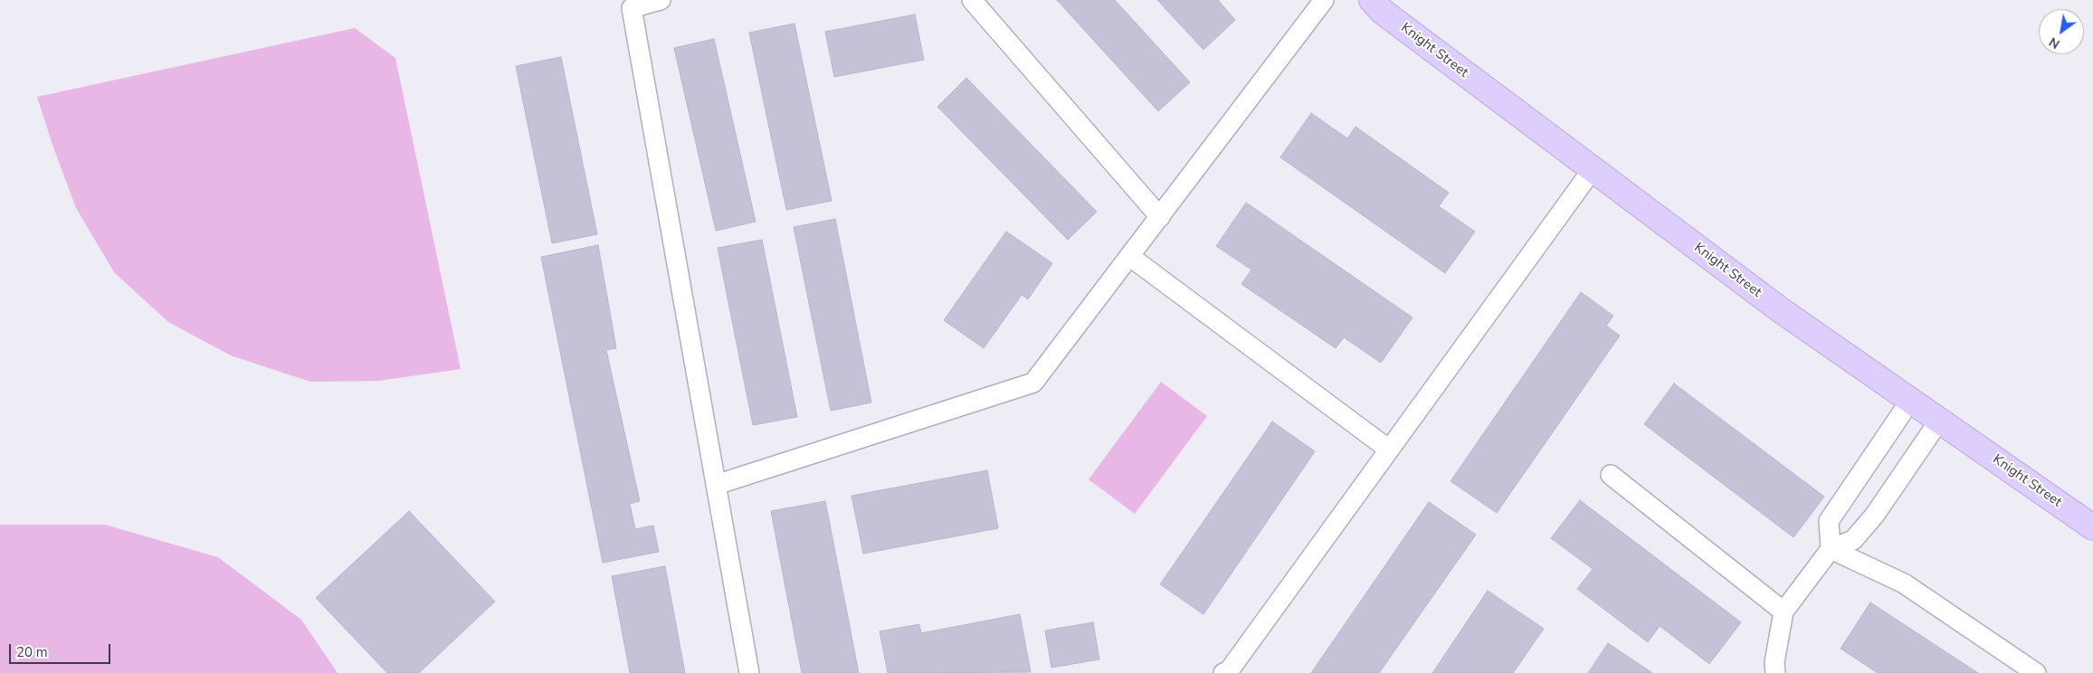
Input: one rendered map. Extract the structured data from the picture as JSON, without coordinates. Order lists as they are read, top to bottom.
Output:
{
  "streets": {
    "street": ["Knight Street"]
  },
  "scale_bar": "20 m",
  "north": "bottom left"
}
